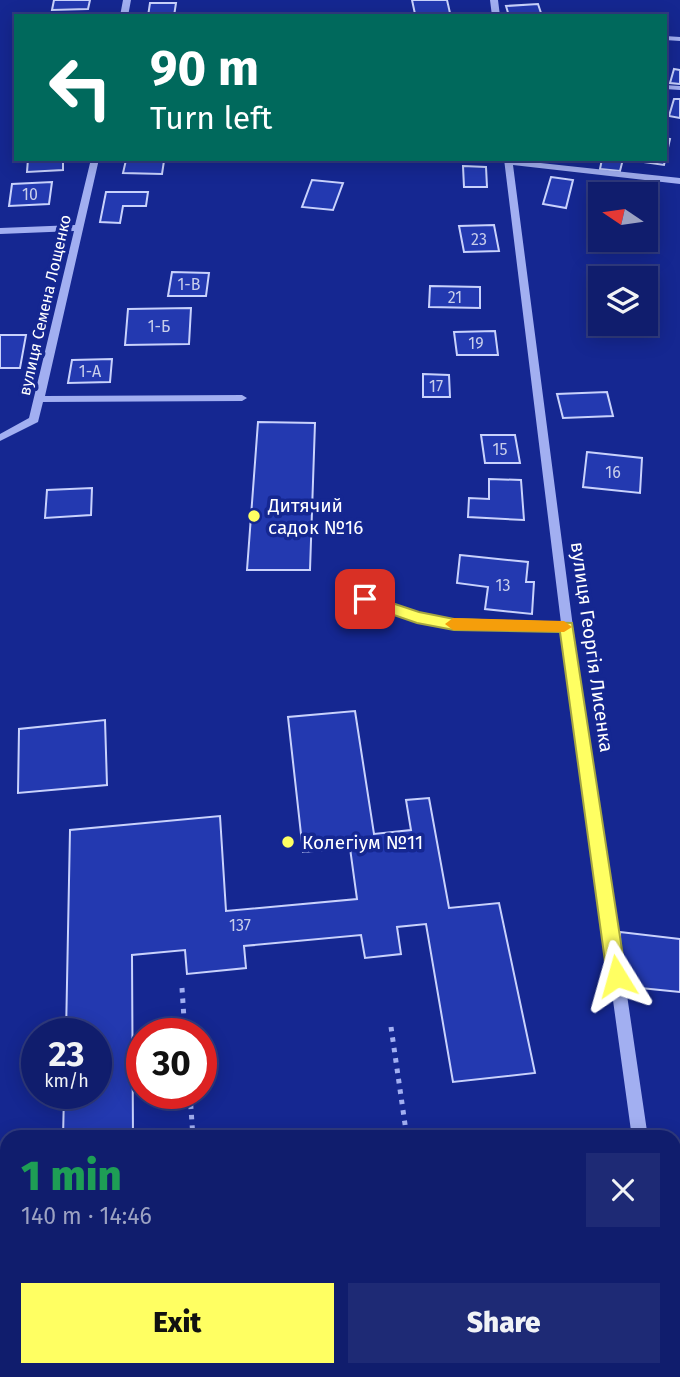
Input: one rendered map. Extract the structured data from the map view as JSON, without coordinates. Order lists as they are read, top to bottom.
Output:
{
  "streets": {
    "street": ["вулиця Семена Лощенко", "вулиця Георгія Лисенка"]
  },
  "places": ["Дитячий садок №16", "Колегіум №11"],
  "house_numbers": [
    "10",
    "23",
    "1-В",
    "21",
    "1-Б",
    "19",
    "1-А",
    "17",
    "15",
    "16",
    "13",
    "137"
  ],
  "north": "left",
  "page": {
    "turn": ["90 m", "Turn left"],
    "speed": "23 km/h",
    "limit": "30",
    "heading": ["1 min", "140 m · 14:46"],
    "buttons": ["Exit", "Share"]
  }
}
